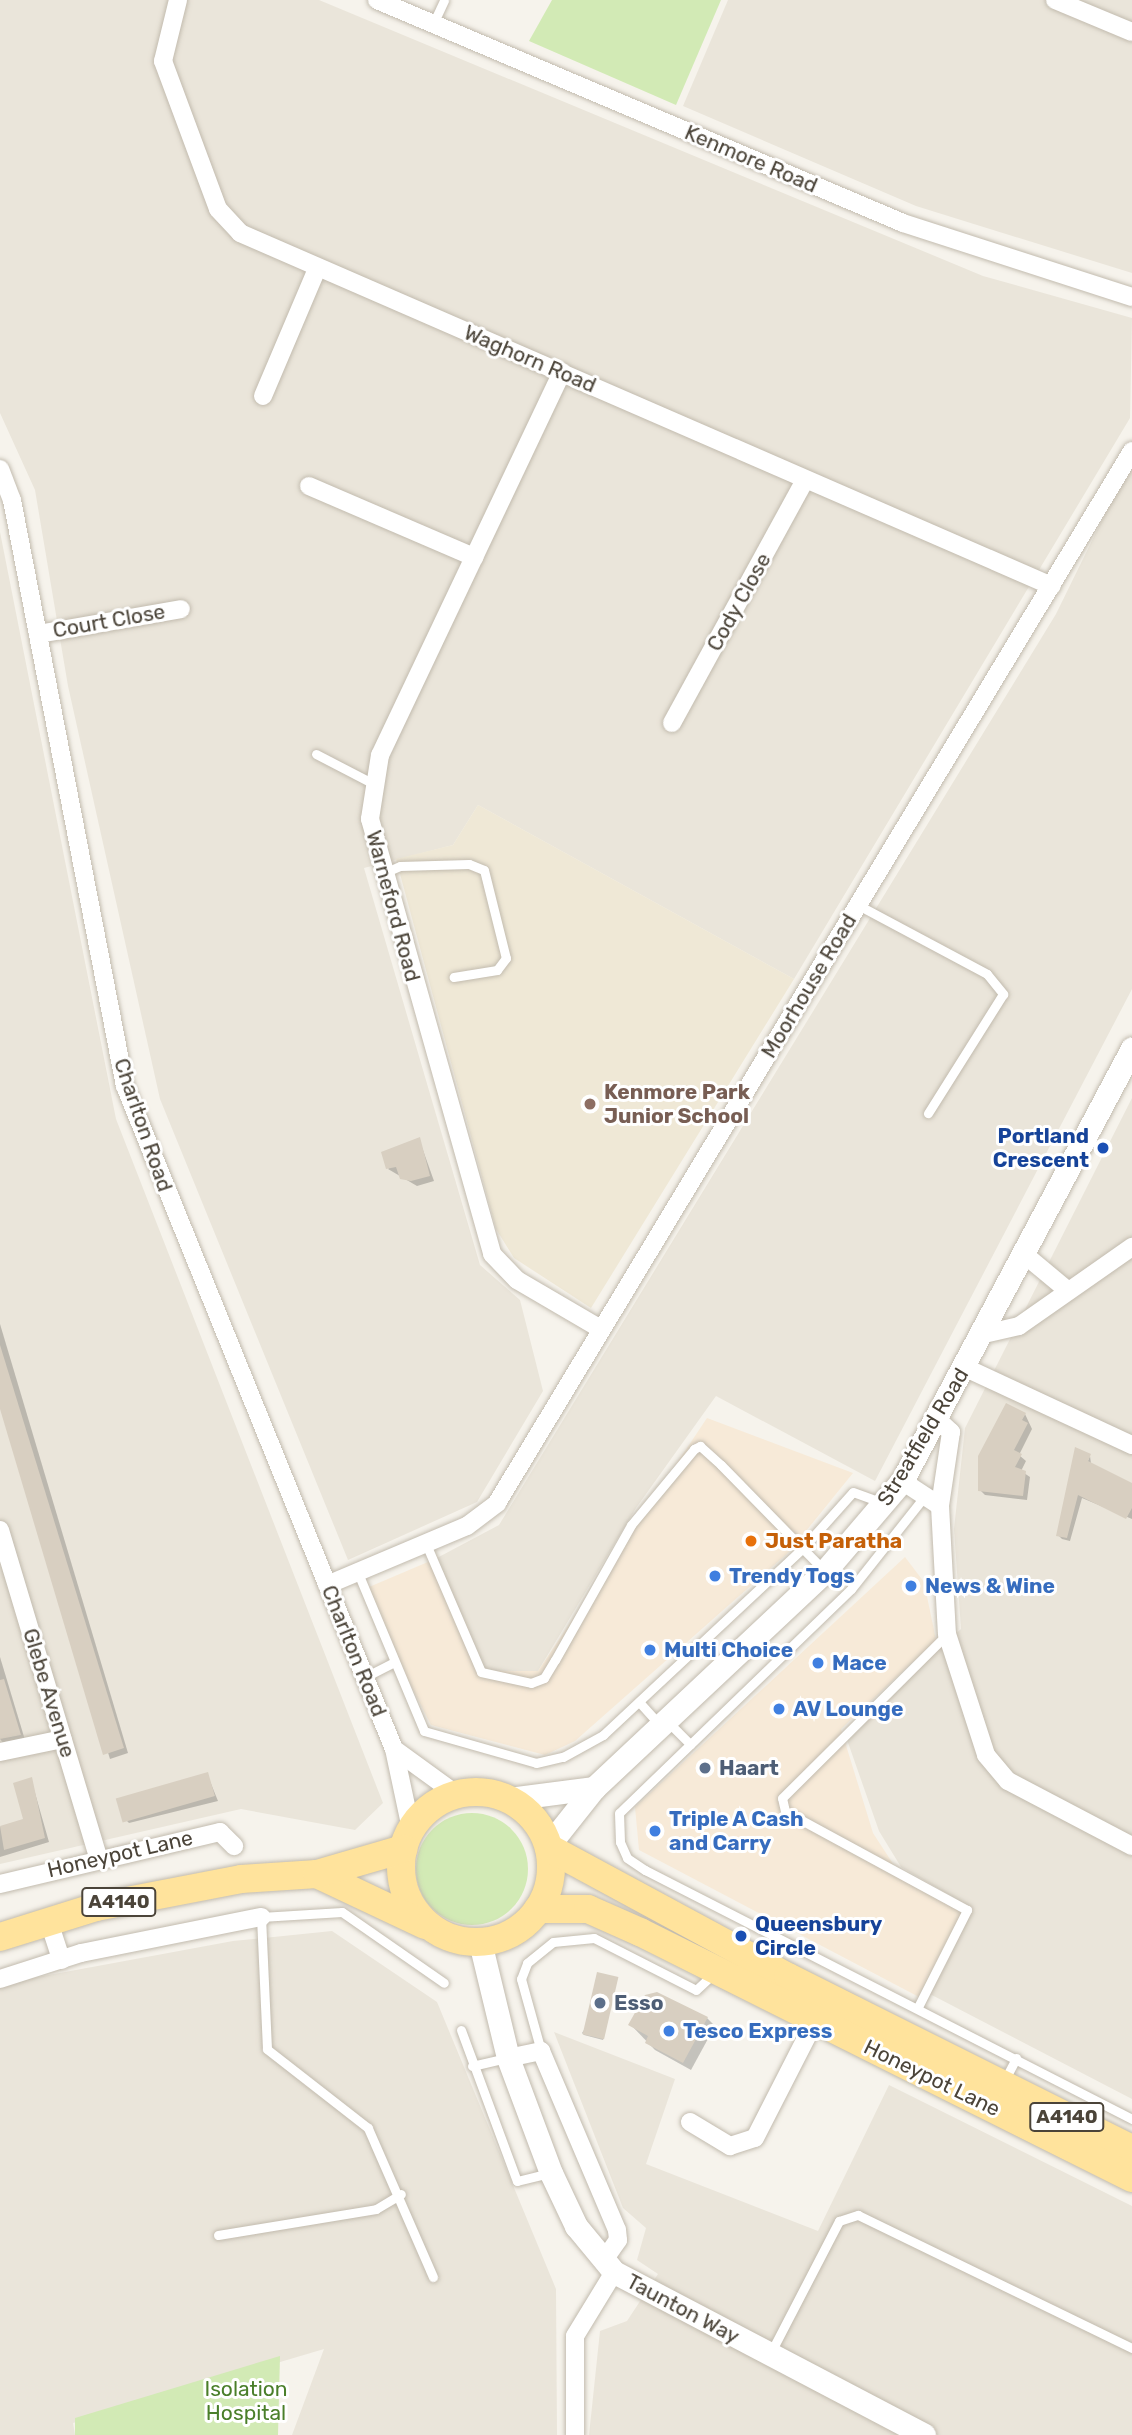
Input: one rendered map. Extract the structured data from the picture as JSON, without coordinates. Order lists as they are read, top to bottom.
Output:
{
  "streets": {
    "main road": ["Honeypot Lane", "A4140"],
    "street": [
      "Kenmore Road",
      "Waghorn Road",
      "Cody Close",
      "Court Close",
      "Warneford Road",
      "Moorhouse Road",
      "Charlton Road",
      "Streatfield Road",
      "Glebe Avenue",
      "Taunton Way"
    ]
  },
  "crossings": [
    ["Waghorn Road", "Cody Close"],
    ["Waghorn Road", "Warneford Road"],
    ["Waghorn Road", "Moorhouse Road"],
    ["Court Close", "Charlton Road"],
    ["Warneford Road", "Moorhouse Road"],
    ["Moorhouse Road", "Charlton Road"],
    ["Charlton Road", "Streatfield Road"],
    ["Charlton Road", "Honeypot Lane"],
    ["Charlton Road", "A4140"],
    ["Charlton Road", "Taunton Way"],
    ["Streatfield Road", "Honeypot Lane"],
    ["Streatfield Road", "A4140"],
    ["Streatfield Road", "Taunton Way"],
    ["Glebe Avenue", "Honeypot Lane"],
    ["Honeypot Lane", "A4140"],
    ["Honeypot Lane", "Taunton Way"],
    ["A4140", "Taunton Way"]
  ],
  "parks": ["Isolation Hospital"],
  "places": [
    "Kenmore Park Junior School",
    "Portland Crescent",
    "Just Paratha",
    "Trendy Togs",
    "News & Wine",
    "Multi Choice",
    "Mace",
    "AV Lounge",
    "Haart",
    "Triple A Cash and Carry",
    "Queensbury Circle",
    "Esso",
    "Tesco Express"
  ]
}
